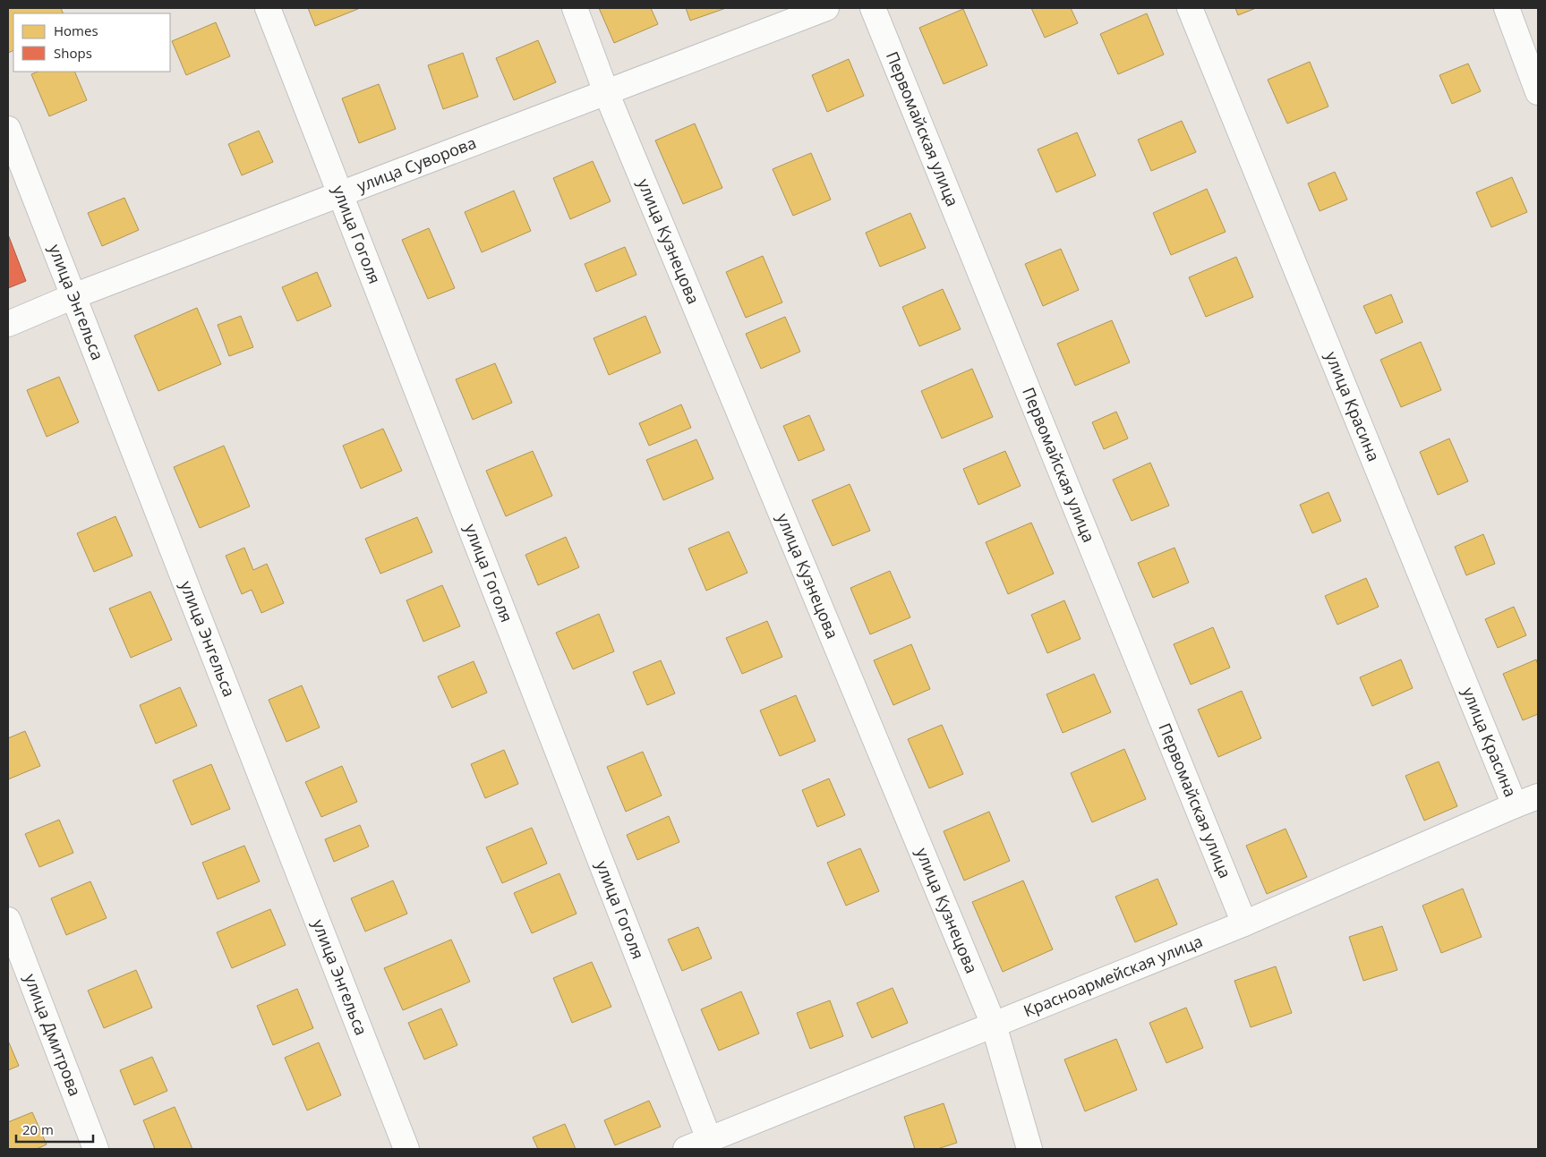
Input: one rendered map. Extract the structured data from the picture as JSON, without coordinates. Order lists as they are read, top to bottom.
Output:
{
  "streets": {
    "street": [
      "Первомайская улица",
      "улица Суворова",
      "улица Гоголя",
      "улица Кузнецова",
      "улица Энгельса",
      "улица Красина",
      "Красноармейская улица",
      "улица Дмитрова"
    ]
  },
  "crossings": [
    ["Первомайская улица", "Красноармейская улица"],
    ["улица Суворова", "улица Гоголя"],
    ["улица Суворова", "улица Кузнецова"],
    ["улица Суворова", "улица Энгельса"],
    ["улица Гоголя", "Красноармейская улица"],
    ["улица Кузнецова", "Красноармейская улица"],
    ["улица Красина", "Красноармейская улица"]
  ],
  "legend": ["Homes", "Shops"],
  "scale_bar": "20 m"
}
